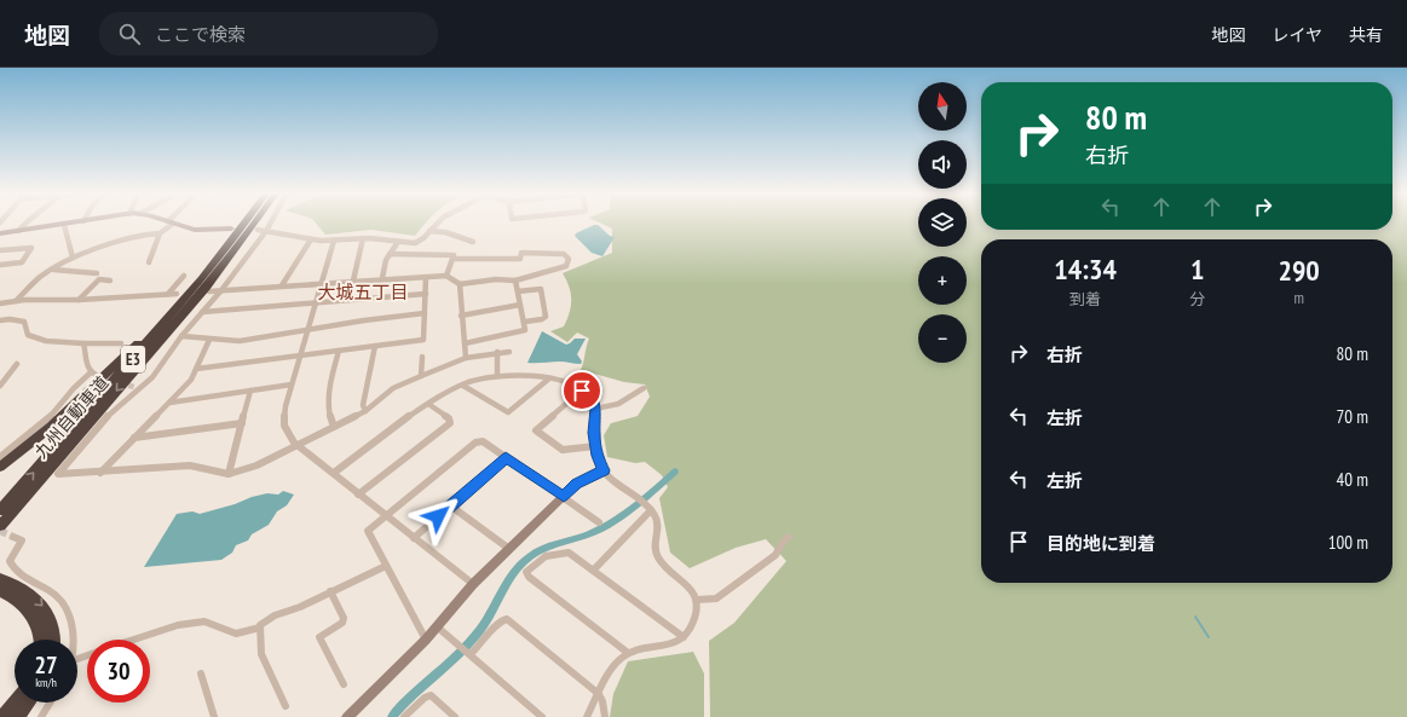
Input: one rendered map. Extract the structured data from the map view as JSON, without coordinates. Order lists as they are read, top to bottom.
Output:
{
  "streets": {
    "highway": ["E3", "九州自動車道"]
  },
  "districts": ["大城五丁目"],
  "north": "top",
  "page": {
    "header": "地図",
    "search": "ここで検索",
    "nav": ["地図", "レイヤ", "共有"],
    "map_buttons": ["+", "−"],
    "turn": ["80 m", "右折"],
    "eta": [
      "14:34",
      "到着",
      "1",
      "分",
      "290",
      "m"
    ],
    "list": [
      {
        "name": "右折",
        "value": "80 m"
      },
      {
        "name": "左折",
        "value": "70 m"
      },
      {
        "name": "左折",
        "value": "40 m"
      },
      {
        "name": "目的地に到着",
        "value": "100 m"
      }
    ],
    "speed": "27 km/h",
    "limit": "30"
  }
}
